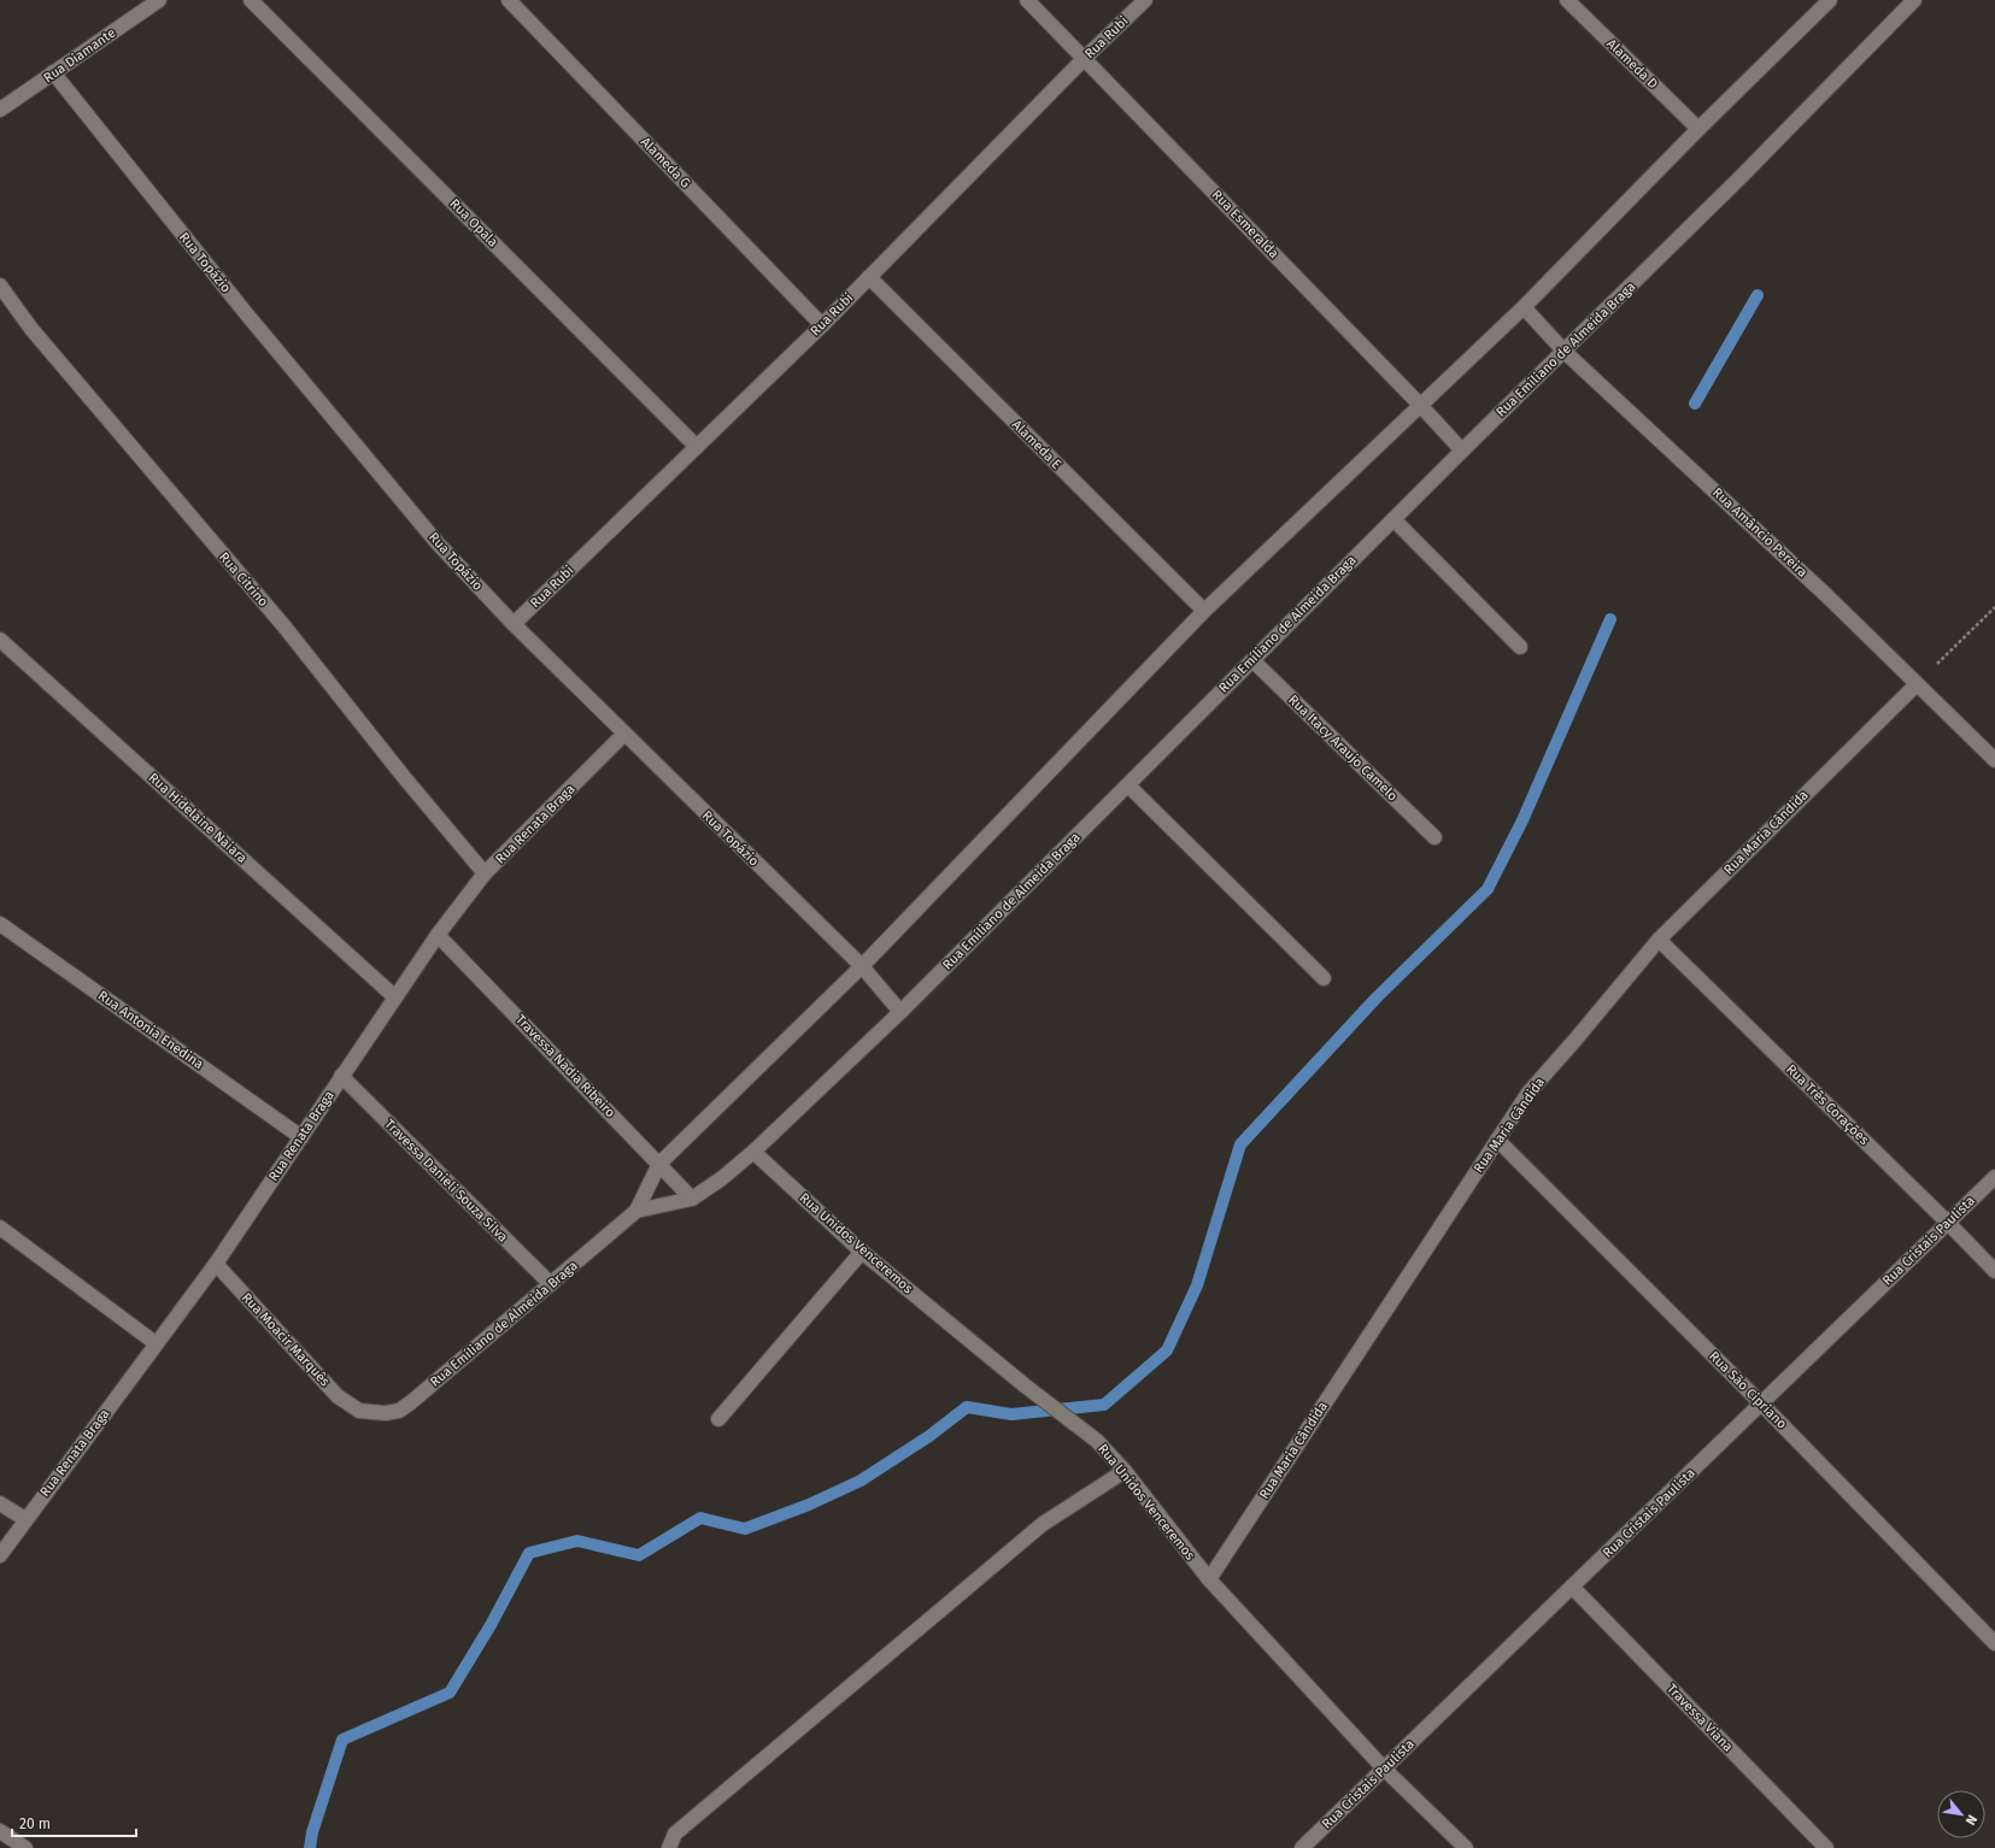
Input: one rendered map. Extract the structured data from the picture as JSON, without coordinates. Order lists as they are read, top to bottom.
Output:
{
  "streets": {
    "street": [
      "Rua Rubi",
      "Rua Diamante",
      "Alameda D",
      "Alameda G",
      "Rua Opala",
      "Rua Esmeralda",
      "Rua Topázio",
      "Rua Emíliano de Almeida Braga",
      "Alameda E",
      "Rua Amâncio Pereira",
      "Rua Citrino",
      "Rua Itacy Araujo Camelo",
      "Rua Hidelaine Naiara",
      "Rua Renata Braga",
      "Rua Maria Cândida",
      "Rua Antonia Enedina",
      "Travessa Nadia Ribeiro",
      "Rua Três Corações",
      "Travessa Danieli Souza Silva",
      "Rua Cristais Paulista",
      "Rua Unidos Venceremos",
      "Rua Moacir Marquês",
      "Rua São Cipriano",
      "Travessa Viana"
    ]
  },
  "crossings": [
    ["Rua Rubi", "Alameda G"],
    ["Rua Rubi", "Rua Opala"],
    ["Rua Rubi", "Rua Esmeralda"],
    ["Rua Rubi", "Rua Topázio"],
    ["Rua Rubi", "Alameda E"],
    ["Rua Diamante", "Rua Topázio"],
    ["Alameda D", "Rua Emíliano de Almeida Braga"],
    ["Rua Esmeralda", "Rua Emíliano de Almeida Braga"],
    ["Rua Topázio", "Rua Emíliano de Almeida Braga"],
    ["Rua Topázio", "Rua Renata Braga"],
    ["Rua Emíliano de Almeida Braga", "Alameda E"],
    ["Rua Emíliano de Almeida Braga", "Rua Amâncio Pereira"],
    ["Rua Emíliano de Almeida Braga", "Rua Itacy Araujo Camelo"],
    ["Rua Emíliano de Almeida Braga", "Travessa Nadia Ribeiro"],
    ["Rua Emíliano de Almeida Braga", "Travessa Danieli Souza Silva"],
    ["Rua Emíliano de Almeida Braga", "Rua Unidos Venceremos"],
    ["Rua Emíliano de Almeida Braga", "Rua Moacir Marquês"],
    ["Rua Amâncio Pereira", "Rua Maria Cândida"],
    ["Rua Citrino", "Rua Renata Braga"],
    ["Rua Hidelaine Naiara", "Rua Renata Braga"],
    ["Rua Renata Braga", "Rua Antonia Enedina"],
    ["Rua Renata Braga", "Travessa Nadia Ribeiro"],
    ["Rua Renata Braga", "Travessa Danieli Souza Silva"],
    ["Rua Renata Braga", "Rua Moacir Marquês"],
    ["Rua Maria Cândida", "Rua Três Corações"],
    ["Rua Maria Cândida", "Rua Unidos Venceremos"],
    ["Rua Maria Cândida", "Rua São Cipriano"],
    ["Rua Três Corações", "Rua Cristais Paulista"],
    ["Rua Cristais Paulista", "Rua Unidos Venceremos"],
    ["Rua Cristais Paulista", "Rua São Cipriano"],
    ["Rua Cristais Paulista", "Travessa Viana"]
  ],
  "scale_bar": "20 m",
  "north": "bottom right"
}
